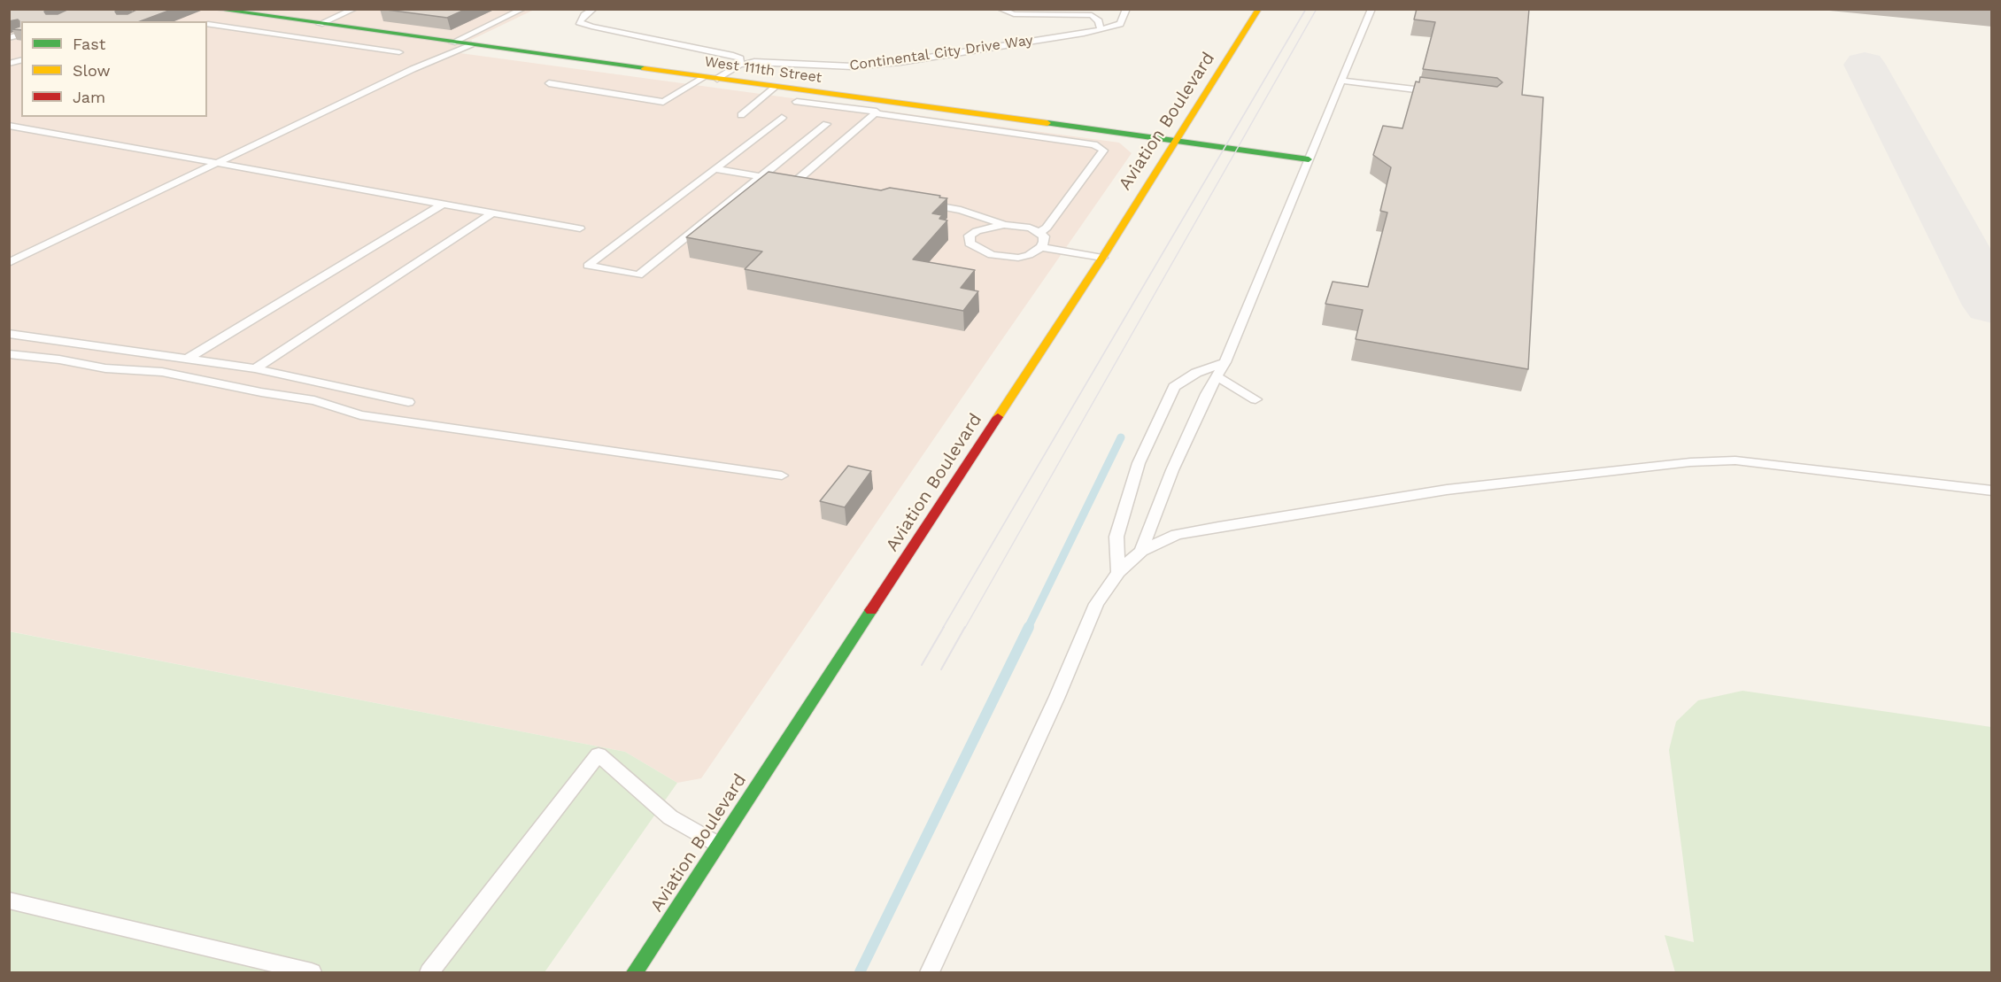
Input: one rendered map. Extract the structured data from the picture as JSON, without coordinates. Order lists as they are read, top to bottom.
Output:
{
  "streets": {
    "main road": ["West 111th Street", "Aviation Boulevard"],
    "lane": ["Continental City Drive Way"]
  },
  "crossings": [
    ["Continental City Drive Way", "West 111th Street"],
    ["West 111th Street", "Aviation Boulevard"]
  ],
  "legend": ["Fast", "Slow", "Jam"]
}
